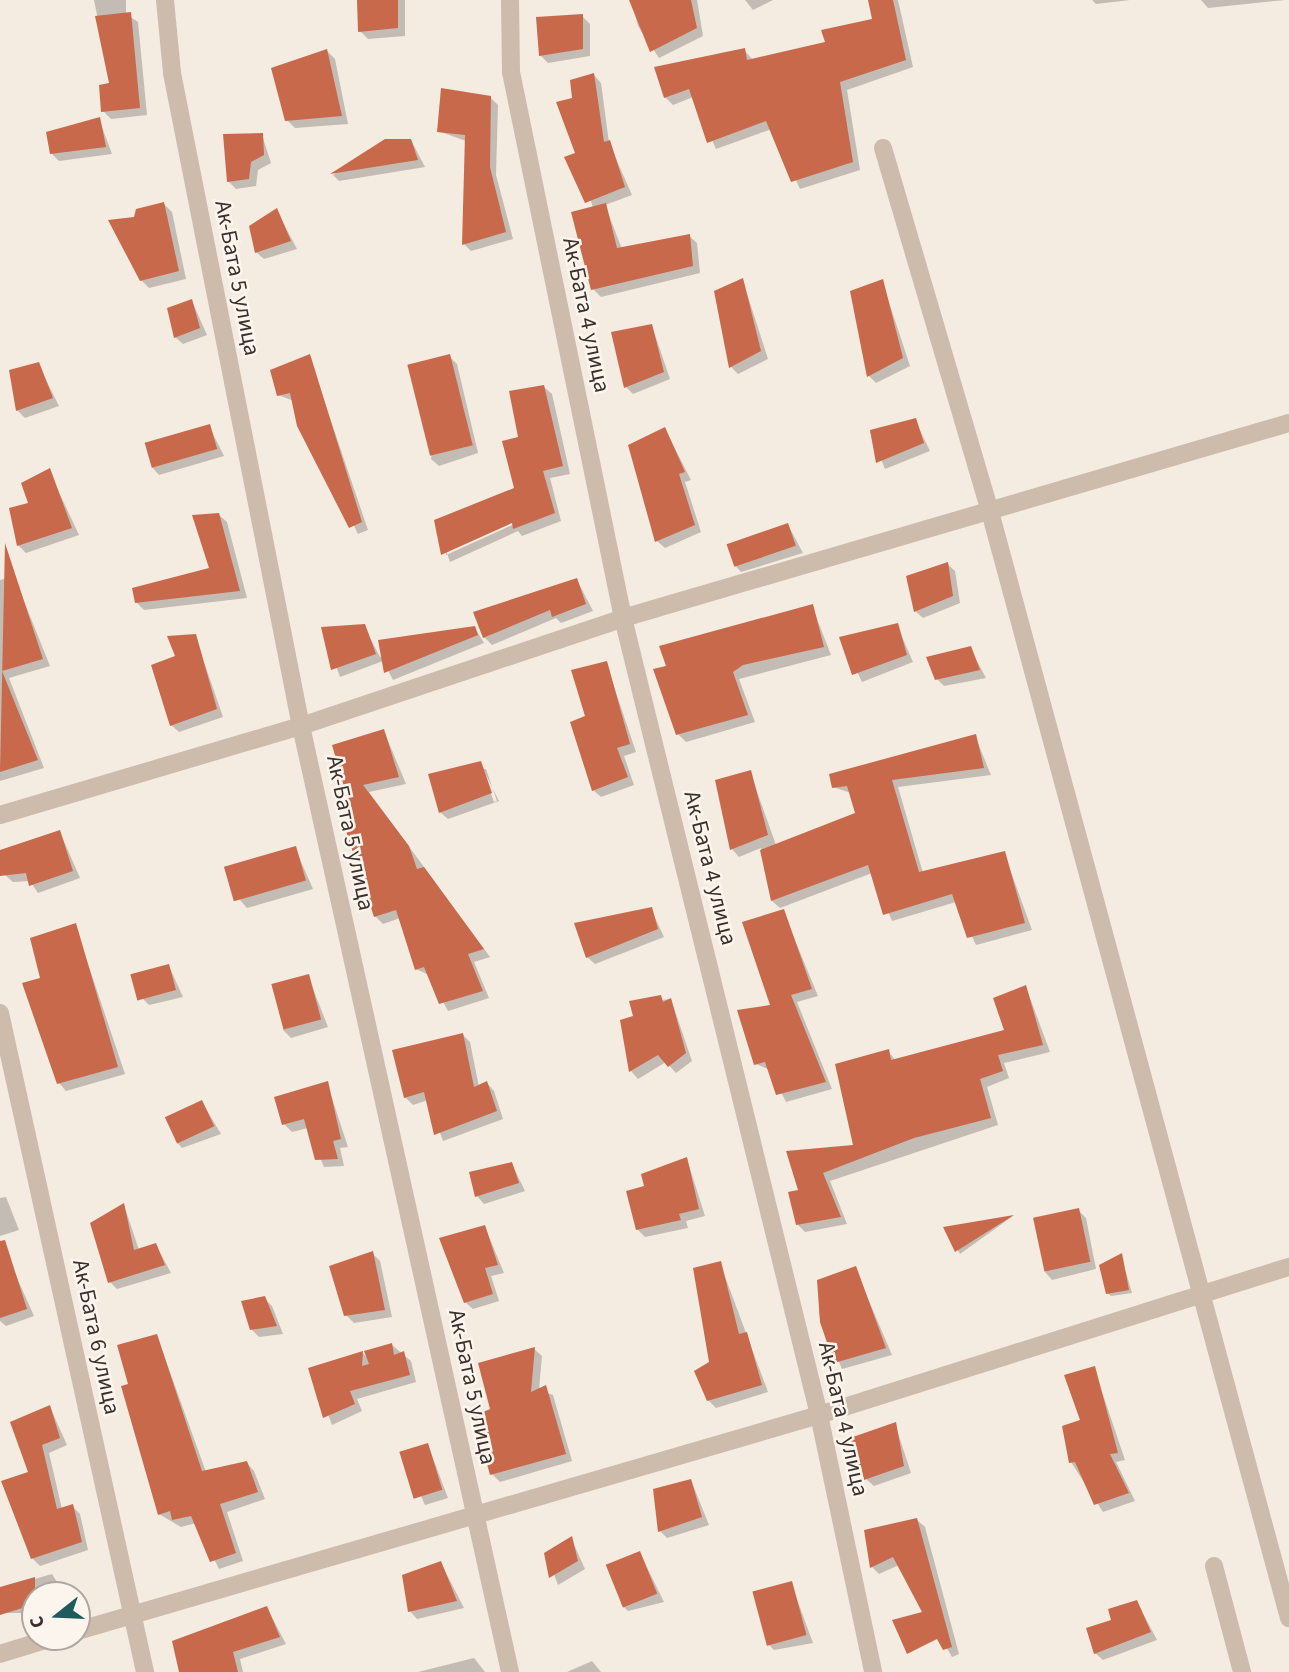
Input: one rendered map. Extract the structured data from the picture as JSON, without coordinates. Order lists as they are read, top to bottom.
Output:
{
  "streets": {
    "street": ["Ак-Бата 5 улица", "Ак-Бата 4 улица", "Ак-Бата 6 улица"]
  },
  "north": "left"
}
